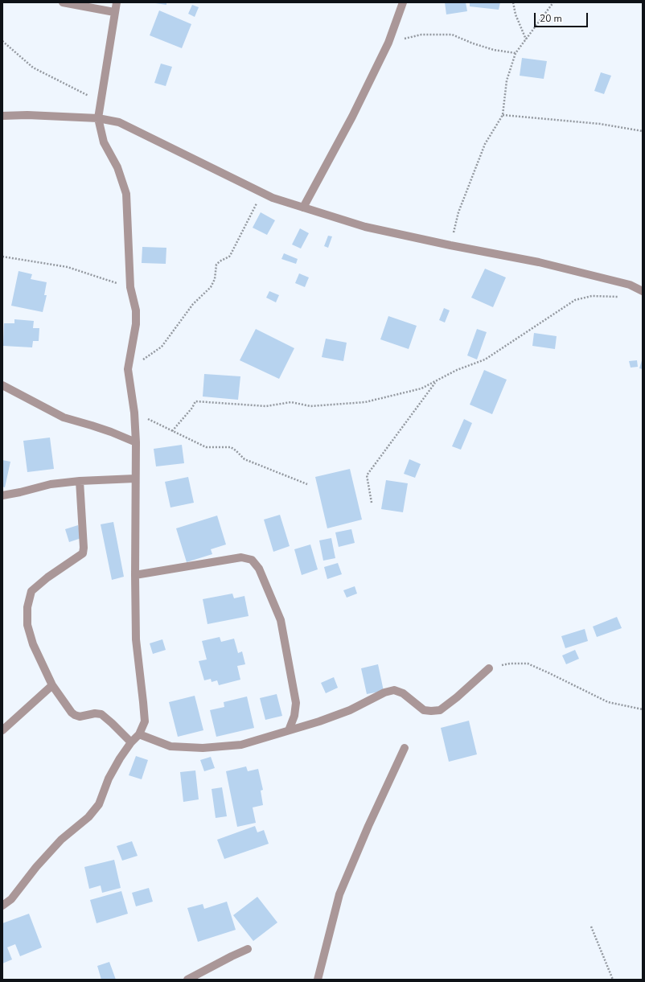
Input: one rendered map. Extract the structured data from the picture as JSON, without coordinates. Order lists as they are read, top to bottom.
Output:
{
  "scale_bar": "20 m"
}
